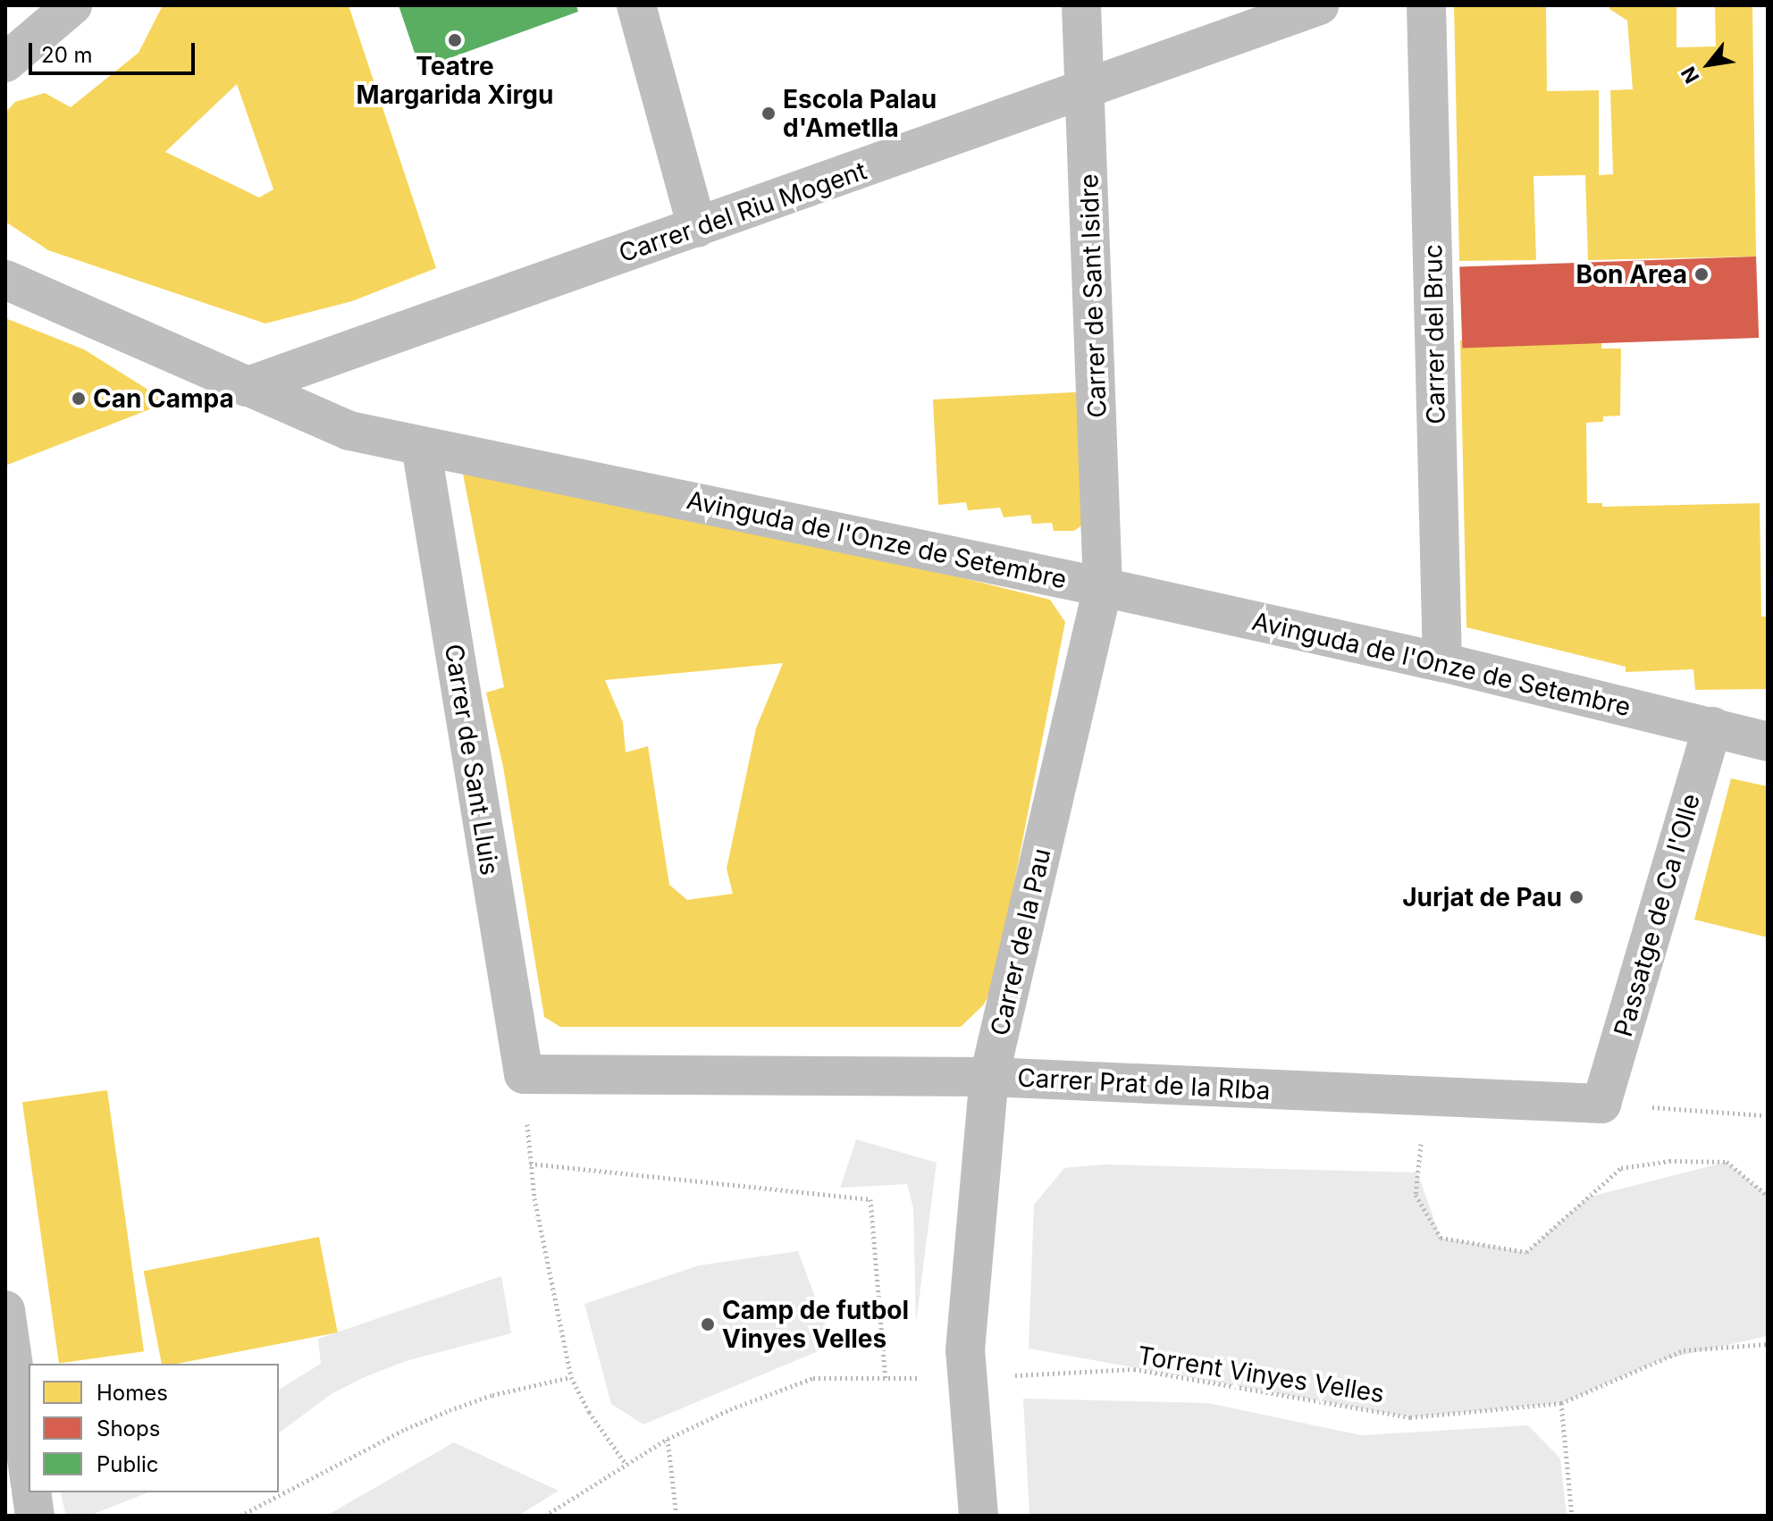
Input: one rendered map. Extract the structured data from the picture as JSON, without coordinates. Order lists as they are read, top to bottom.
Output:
{
  "streets": {
    "street": [
      "Carrer del Riu Mogent",
      "Carrer de Sant Isidre",
      "Carrer del Bruc",
      "Avinguda de l'Onze de Setembre",
      "Carrer de Sant Lluis",
      "Passatge de Ca l'Olle",
      "Carrer de la Pau",
      "Carrer Prat de la RIba"
    ],
    "path": ["Torrent Vinyes Velles"]
  },
  "crossings": [
    ["Carrer del Riu Mogent", "Carrer de Sant Isidre"],
    ["Carrer del Riu Mogent", "Avinguda de l'Onze de Setembre"],
    ["Carrer de Sant Isidre", "Avinguda de l'Onze de Setembre"],
    ["Carrer de Sant Isidre", "Carrer de la Pau"],
    ["Carrer del Bruc", "Avinguda de l'Onze de Setembre"],
    ["Avinguda de l'Onze de Setembre", "Carrer de Sant Lluis"],
    ["Avinguda de l'Onze de Setembre", "Passatge de Ca l'Olle"],
    ["Avinguda de l'Onze de Setembre", "Carrer de la Pau"],
    ["Carrer de Sant Lluis", "Carrer Prat de la RIba"],
    ["Passatge de Ca l'Olle", "Carrer Prat de la RIba"],
    ["Carrer de la Pau", "Carrer Prat de la RIba"],
    ["Carrer de la Pau", "Torrent Vinyes Velles"]
  ],
  "places": [
    "Teatre Margarida Xirgu",
    "Escola Palau d'Ametlla",
    "Bon Area",
    "Can Campa",
    "Jurjat de Pau",
    "Camp de futbol Vinyes Velles"
  ],
  "legend": ["Homes", "Shops", "Public"],
  "scale_bar": "20 m",
  "north": "bottom left"
}
